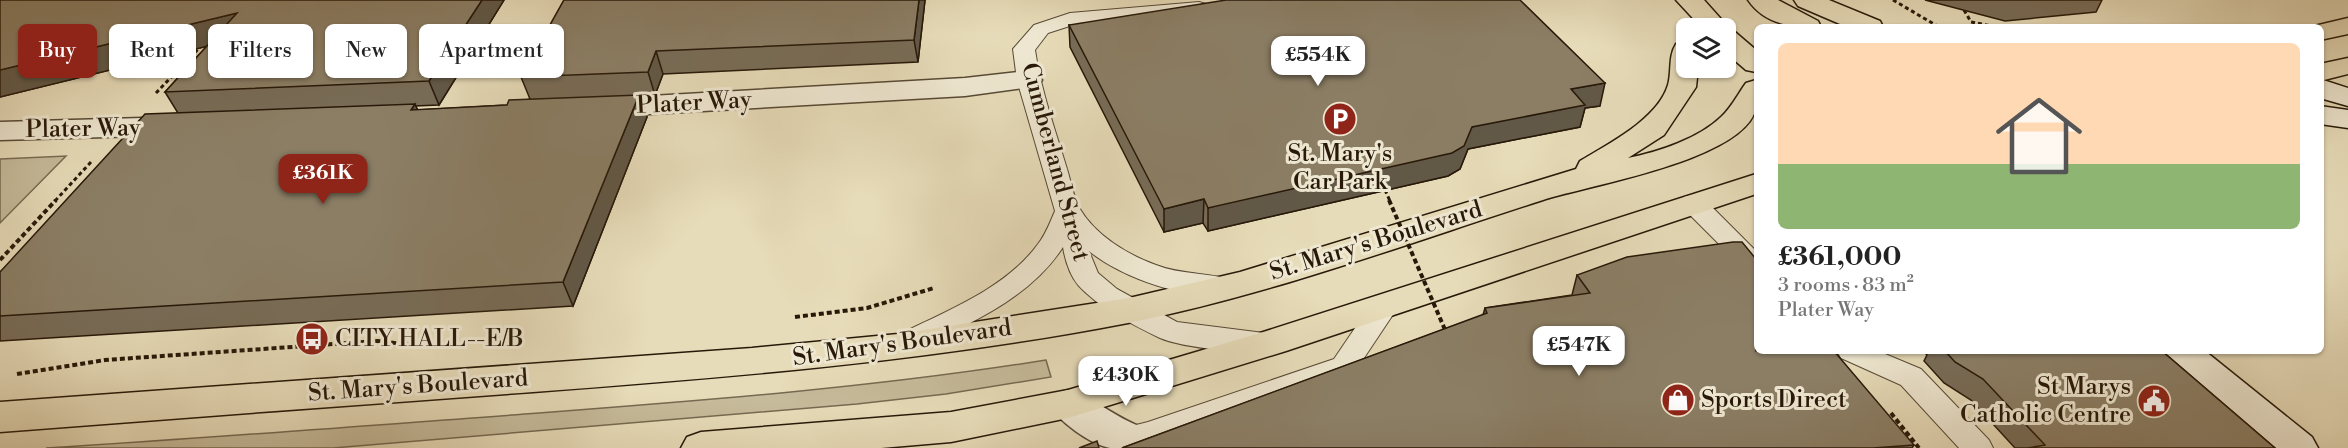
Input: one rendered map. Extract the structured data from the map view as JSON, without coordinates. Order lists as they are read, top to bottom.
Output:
{
  "streets": {
    "main road": ["St. Mary's Boulevard"],
    "street": ["Plater Way"],
    "lane": ["Cumberland Street"]
  },
  "crossings": [
    ["Plater Way", "Cumberland Street"],
    ["Cumberland Street", "St. Mary's Boulevard"]
  ],
  "places": {
    "parking": ["St. Mary's Car Park"],
    "bus stop": ["CITY HALL--E/B"],
    "shop": ["Sports Direct"],
    "public building": ["St Marys Catholic Centre"]
  },
  "page": {
    "chip": [
      "Buy",
      "Rent",
      "Filters",
      "New",
      "Apartment"
    ],
    "list": [
      {
        "name": "£361,000",
        "note": "3 rooms · 83 m² · Plater Way"
      }
    ],
    "price": [
      "£554K",
      "£361K",
      "£547K",
      "£430K"
    ]
  }
}
